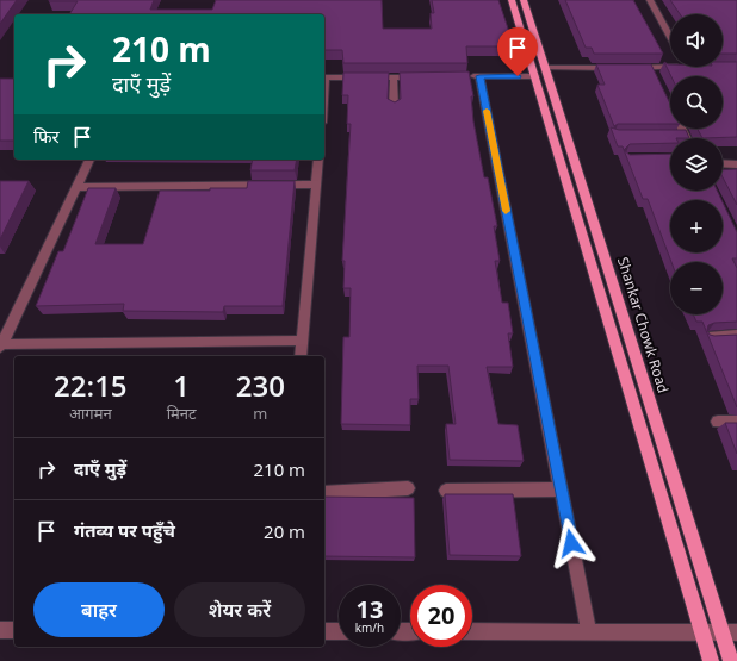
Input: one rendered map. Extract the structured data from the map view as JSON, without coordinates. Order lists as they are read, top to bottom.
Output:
{
  "streets": {
    "main road": ["Shankar Chowk Road"]
  },
  "page": {
    "map_buttons": ["+", "−"],
    "turn": ["210 m", "दाएँ मुड़ें"],
    "then": "फिर",
    "eta": [
      "22:15",
      "आगमन",
      "1",
      "मिनट",
      "230",
      "m"
    ],
    "list": [
      {
        "name": "दाएँ मुड़ें",
        "value": "210 m"
      },
      {
        "name": "गंतव्य पर पहुँचे",
        "value": "20 m"
      }
    ],
    "buttons": ["बाहर", "शेयर करें"],
    "speed": "13 km/h",
    "limit": "20"
  }
}
